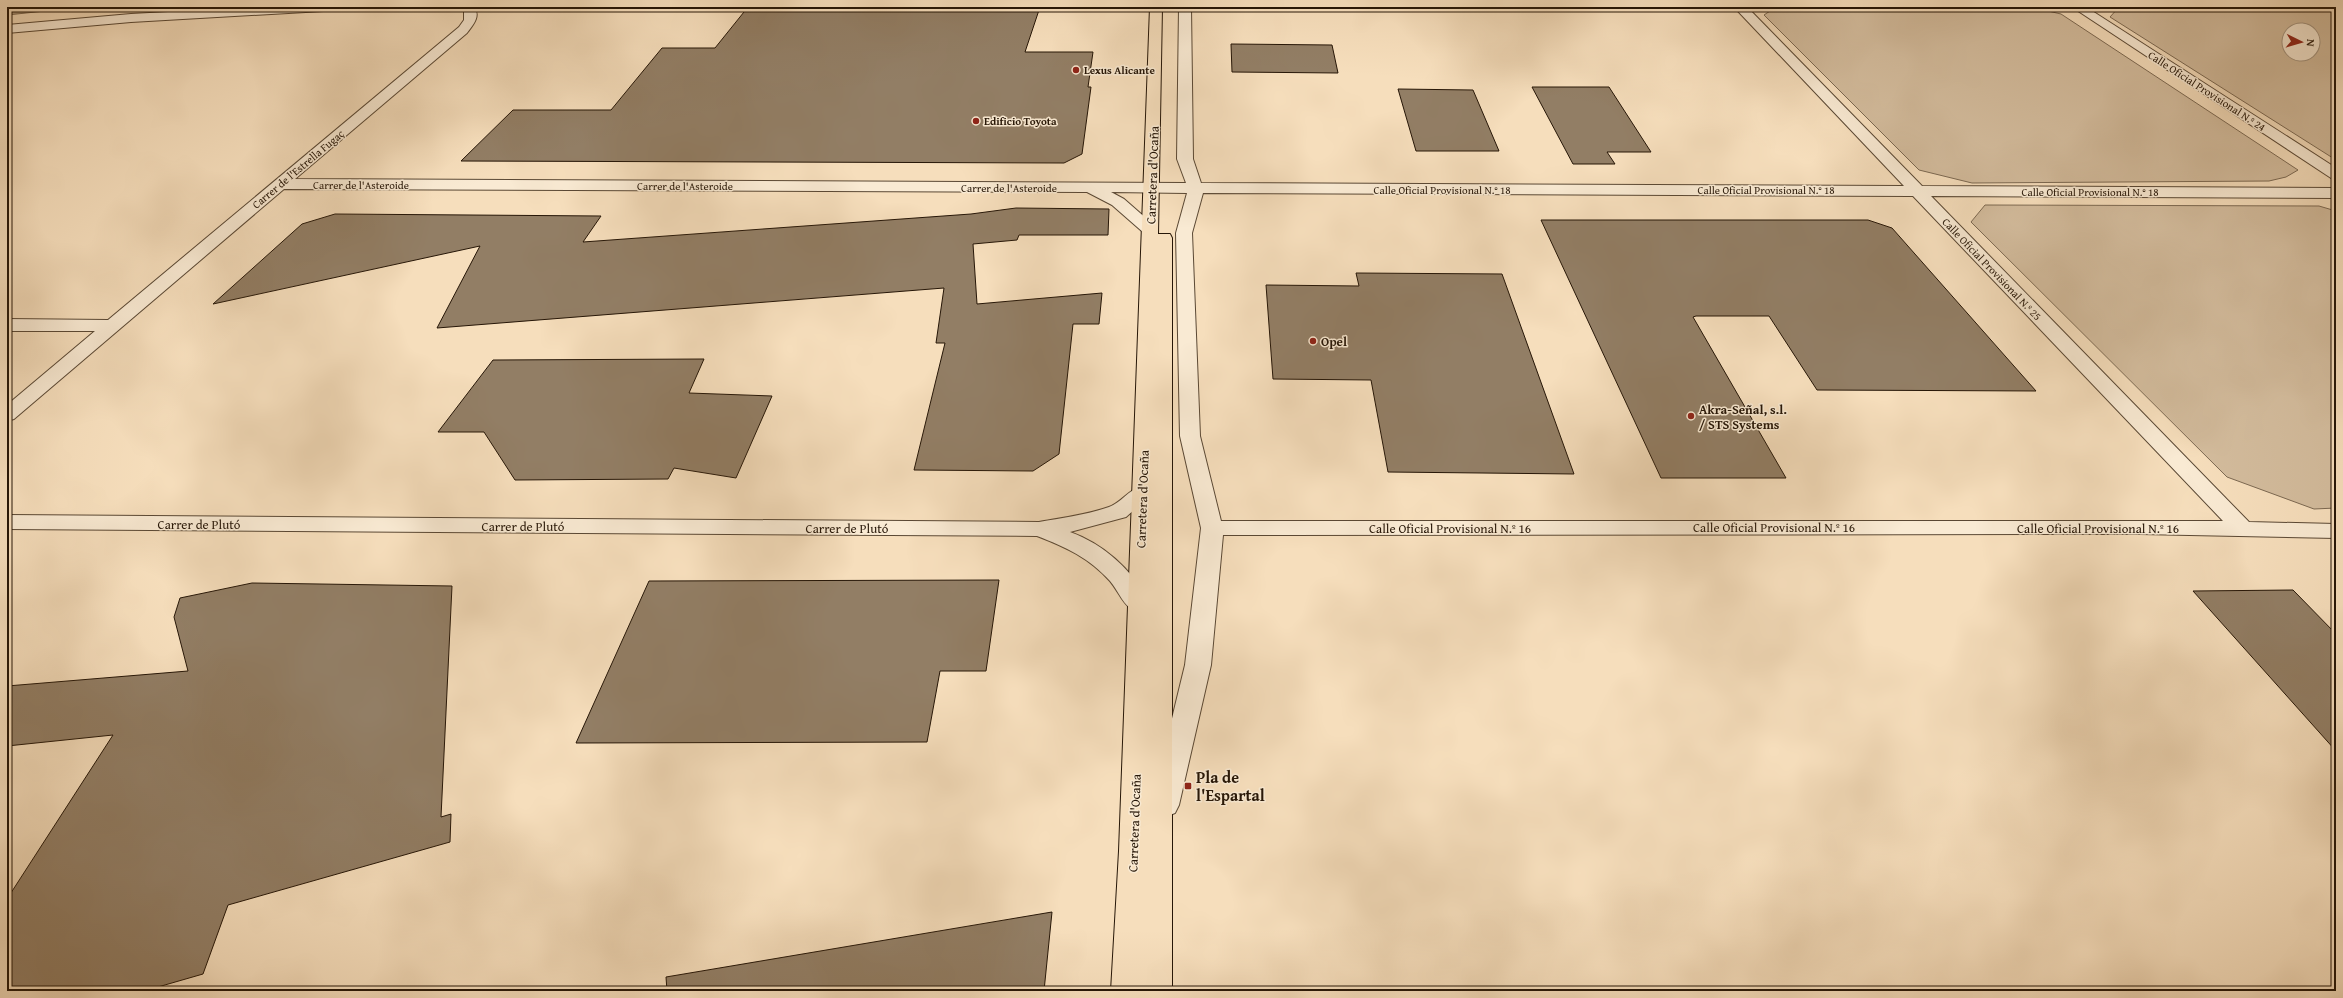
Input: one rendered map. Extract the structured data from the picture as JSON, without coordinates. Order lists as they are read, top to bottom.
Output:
{
  "streets": {
    "main road": ["Carretera d'Ocaña"],
    "street": [
      "Calle Oficial Provisional N.º 24",
      "Carrer de l'Estrella Fugaç",
      "Carrer de l'Asteroide",
      "Calle Oficial Provisional N.º 18",
      "Calle Oficial Provisional N.º 25",
      "Carrer de Plutó",
      "Calle Oficial Provisional N.º 16"
    ]
  },
  "crossings": [
    ["Carrer de l'Estrella Fugaç", "Carrer de l'Asteroide"],
    ["Carretera d'Ocaña", "Carrer de l'Asteroide"],
    ["Carretera d'Ocaña", "Calle Oficial Provisional N.º 18"],
    ["Carretera d'Ocaña", "Carrer de Plutó"],
    ["Carretera d'Ocaña", "Calle Oficial Provisional N.º 16"],
    ["Carrer de l'Asteroide", "Calle Oficial Provisional N.º 18"],
    ["Calle Oficial Provisional N.º 18", "Calle Oficial Provisional N.º 25"],
    ["Calle Oficial Provisional N.º 25", "Calle Oficial Provisional N.º 16"]
  ],
  "places": {
    "other": [
      "Lexus Alicante",
      "Edificio Toyota",
      "Opel",
      "Akra-Señal, s.l. / STS Systems"
    ],
    "transit": ["Pla de l'Espartal"]
  },
  "north": "right"
}
